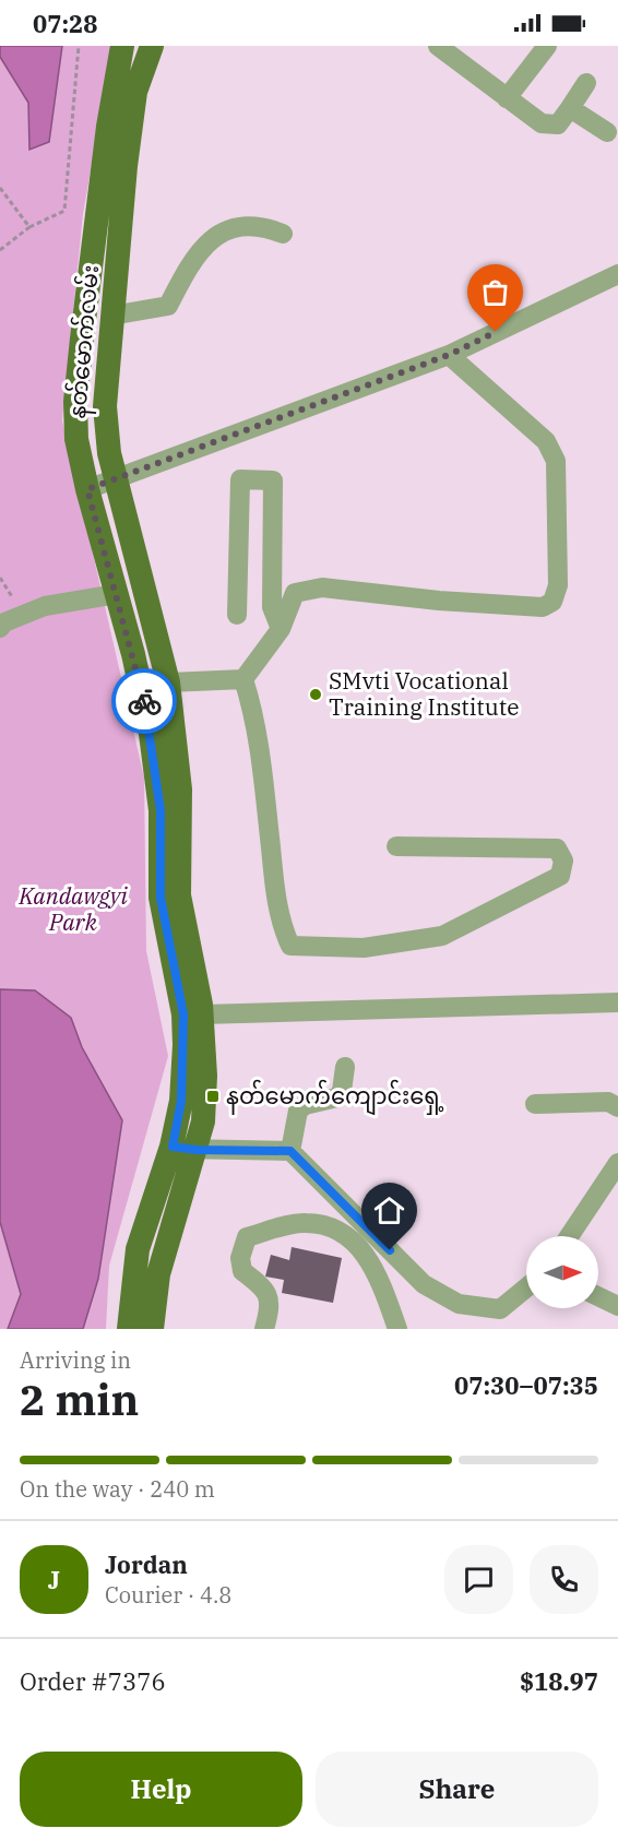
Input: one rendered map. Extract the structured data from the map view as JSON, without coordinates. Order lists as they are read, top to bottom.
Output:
{
  "streets": {
    "main road": ["နတ်မောက်လမ်း"]
  },
  "parks": ["Kandawgyi Park"],
  "places": {
    "other": ["SMvti Vocational Training Institute"],
    "transit": ["နတ်မောက်ကျောင်းရှေ့"]
  },
  "north": "right",
  "page": {
    "status": "07:28",
    "heading": ["2 min", "Arriving in", "07:30–07:35"],
    "panel": [
      "Jordan",
      "Courier · 4.8",
      "Order #7376",
      "$18.97"
    ],
    "bar": "On the way · 240 m",
    "round": "J",
    "buttons": ["Help", "Share"]
  }
}
